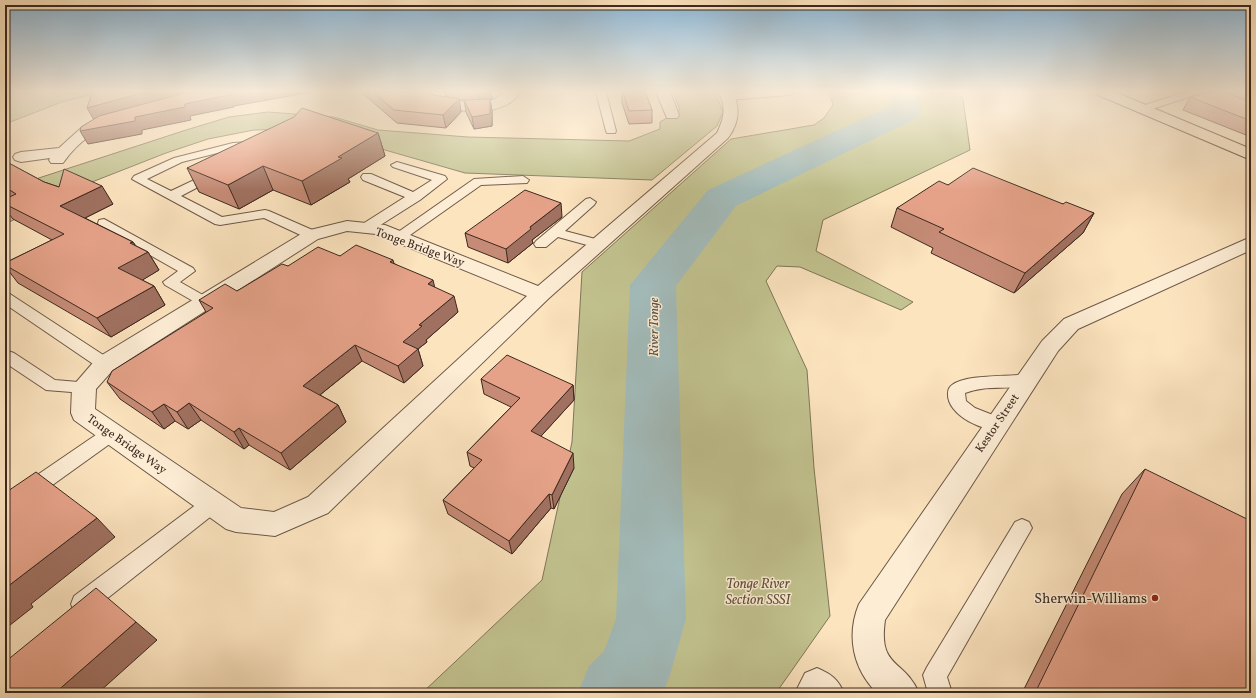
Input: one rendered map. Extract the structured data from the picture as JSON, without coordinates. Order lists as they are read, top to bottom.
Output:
{
  "streets": {
    "street": ["Tonge Bridge Way", "Kestor Street"]
  },
  "water": ["River Tonge"],
  "parks": ["Tonge River Section SSSI"],
  "places": ["Sherwin-Williams"]
}
